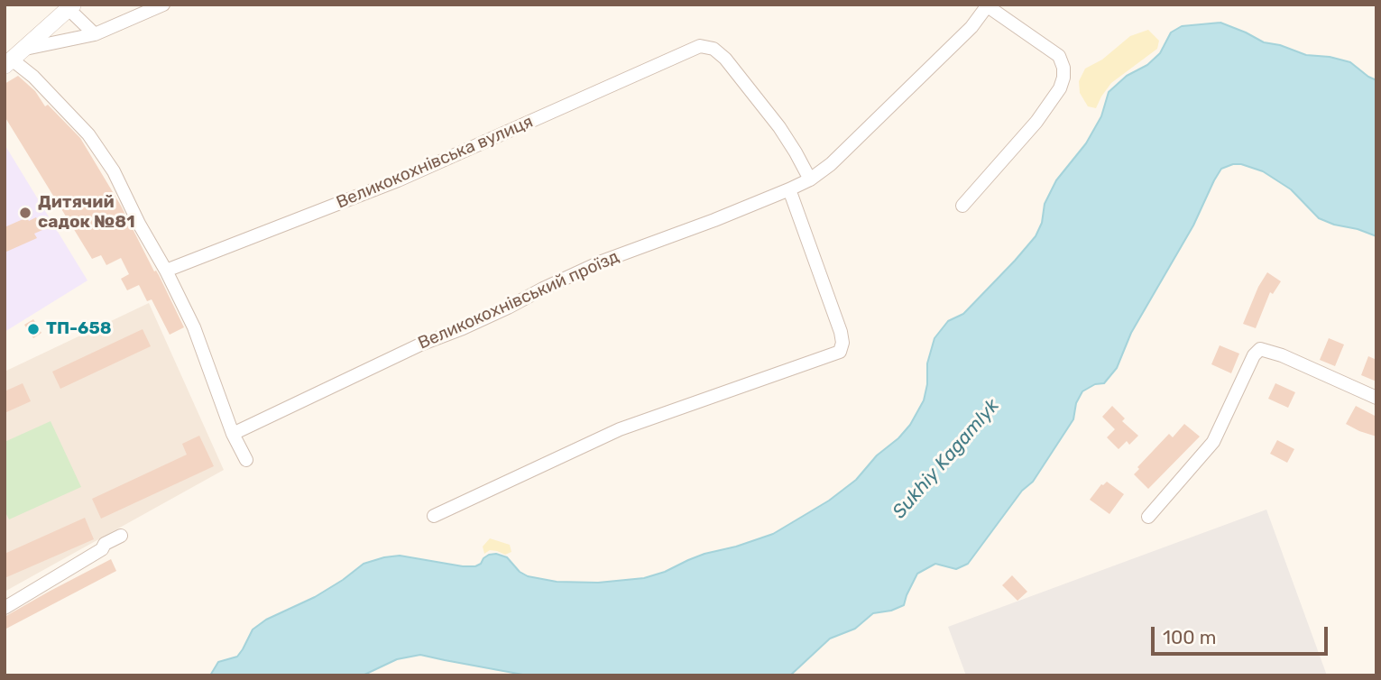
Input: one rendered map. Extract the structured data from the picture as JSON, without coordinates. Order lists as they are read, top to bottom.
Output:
{
  "streets": {
    "street": ["Великокохнівська вулиця", "Великокохнівський проїзд"]
  },
  "crossings": [
    ["Великокохнівська вулиця", "Великокохнівський проїзд"]
  ],
  "water": ["Sukhiy Kagamlyk"],
  "places": ["Дитячий садок №81", "ТП-658"],
  "scale_bar": "100 m"
}
